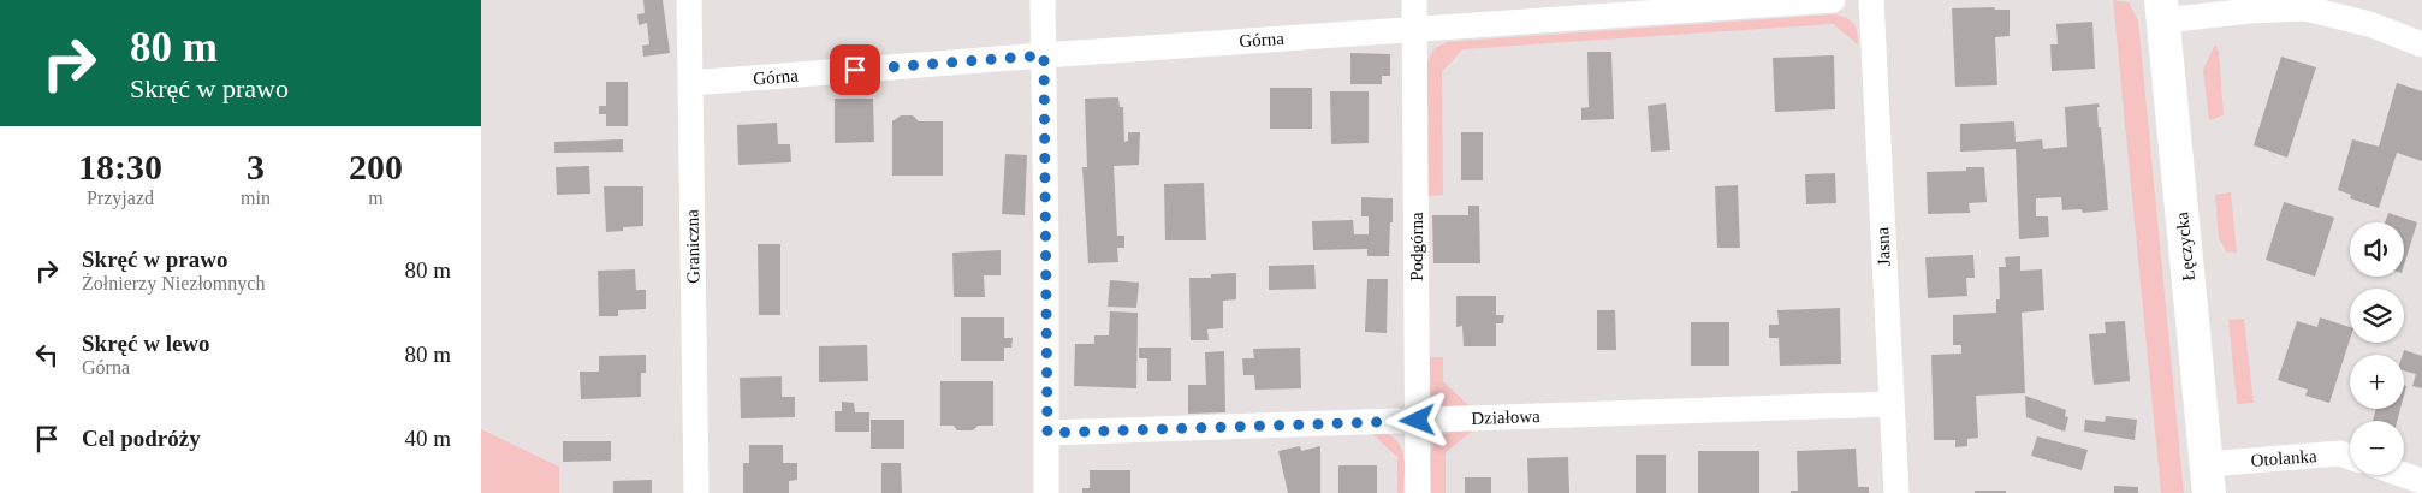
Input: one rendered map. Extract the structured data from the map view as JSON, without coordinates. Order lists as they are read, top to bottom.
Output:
{
  "streets": {
    "main road": ["Łęczycka"],
    "street": [
      "Górna",
      "Graniczna",
      "Podgórna",
      "Jasna",
      "Działowa",
      "Otolanka"
    ]
  },
  "crossings": [
    ["Górna", "Graniczna"],
    ["Górna", "Podgórna"],
    ["Podgórna", "Działowa"],
    ["Jasna", "Działowa"],
    ["Łęczycka", "Otolanka"]
  ],
  "page": {
    "turn": ["80 m", "Skręć w prawo"],
    "eta": [
      "18:30",
      "Przyjazd",
      "3",
      "min",
      "200",
      "m"
    ],
    "map_buttons": ["+", "−"],
    "list": [
      {
        "name": "Skręć w prawo",
        "note": "Żołnierzy Niezłomnych",
        "value": "80 m"
      },
      {
        "name": "Skręć w lewo",
        "note": "Górna",
        "value": "80 m"
      },
      {
        "name": "Cel podróży",
        "value": "40 m"
      }
    ]
  }
}
